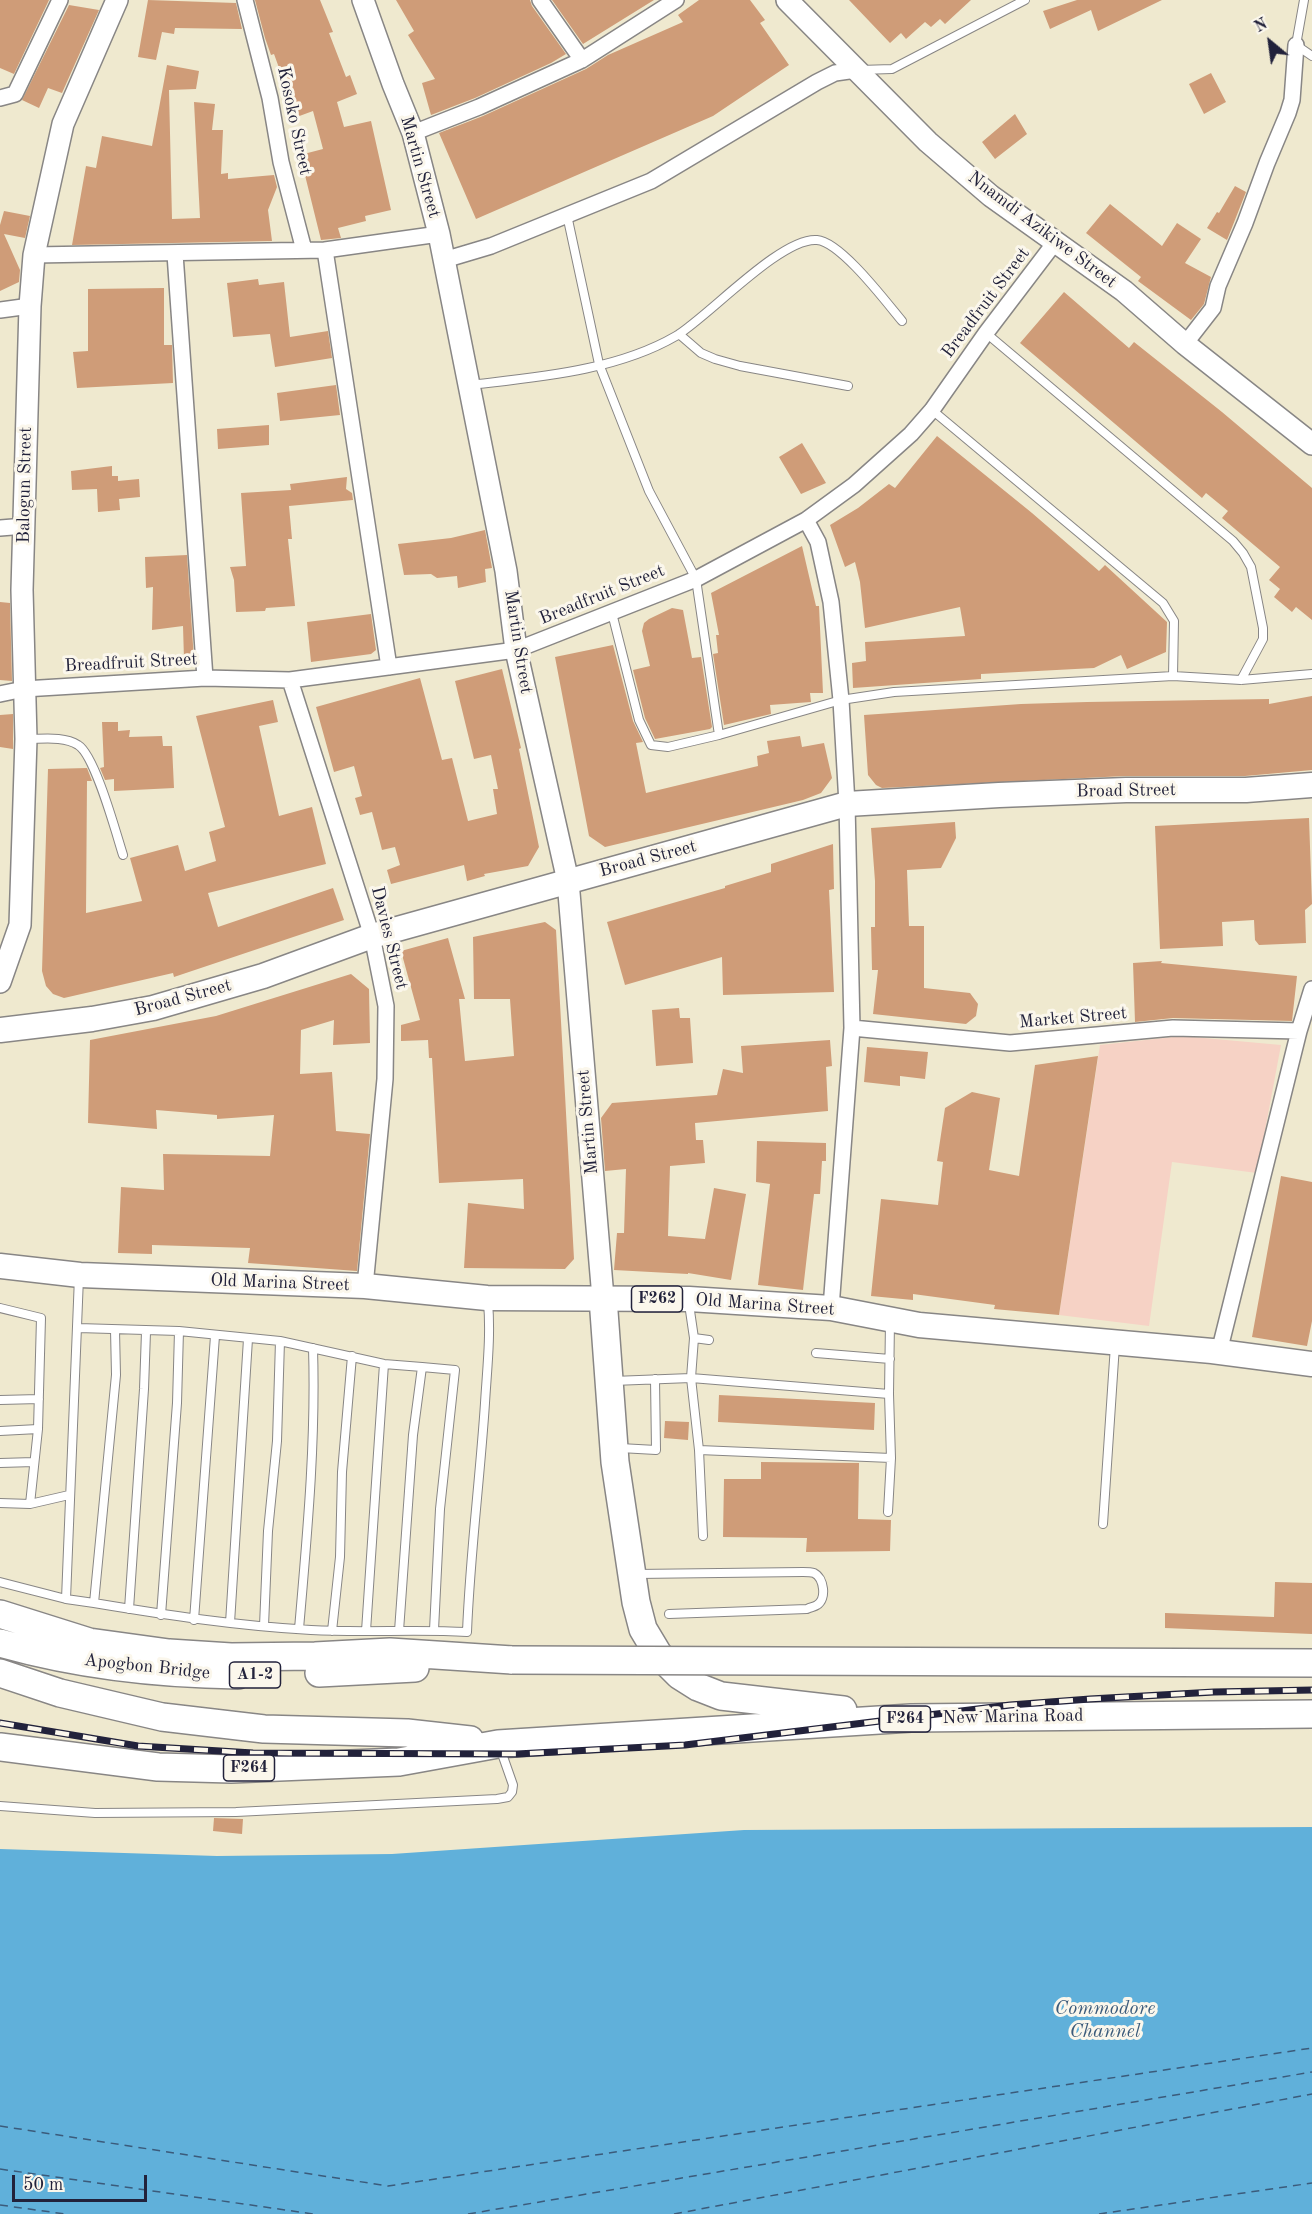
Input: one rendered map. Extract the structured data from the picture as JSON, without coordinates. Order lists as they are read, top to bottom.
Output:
{
  "streets": {
    "highway": [
      "Apogbon Bridge",
      "A1-2",
      "New Marina Road",
      "F264"
    ],
    "main road": [
      "Martin Street",
      "Nnamdi Azikiwe Street",
      "Balogun Street",
      "Broad Street",
      "Old Marina Street",
      "F262"
    ],
    "street": [
      "Kosoko Street",
      "Breadfruit Street",
      "Davies Street",
      "Market Street"
    ]
  },
  "crossings": [
    ["Martin Street", "Breadfruit Street"],
    ["Martin Street", "Broad Street"],
    ["Martin Street", "Old Marina Street"],
    ["Nnamdi Azikiwe Street", "Breadfruit Street"],
    ["Breadfruit Street", "Balogun Street"],
    ["Breadfruit Street", "Davies Street"],
    ["Broad Street", "Davies Street"],
    ["Davies Street", "Old Marina Street"],
    ["Apogbon Bridge", "New Marina Road"],
    ["Apogbon Bridge", "F264"],
    ["New Marina Road", "F264"]
  ],
  "water": ["Commodore Channel"],
  "scale_bar": "50 m",
  "north": "top left"
}
